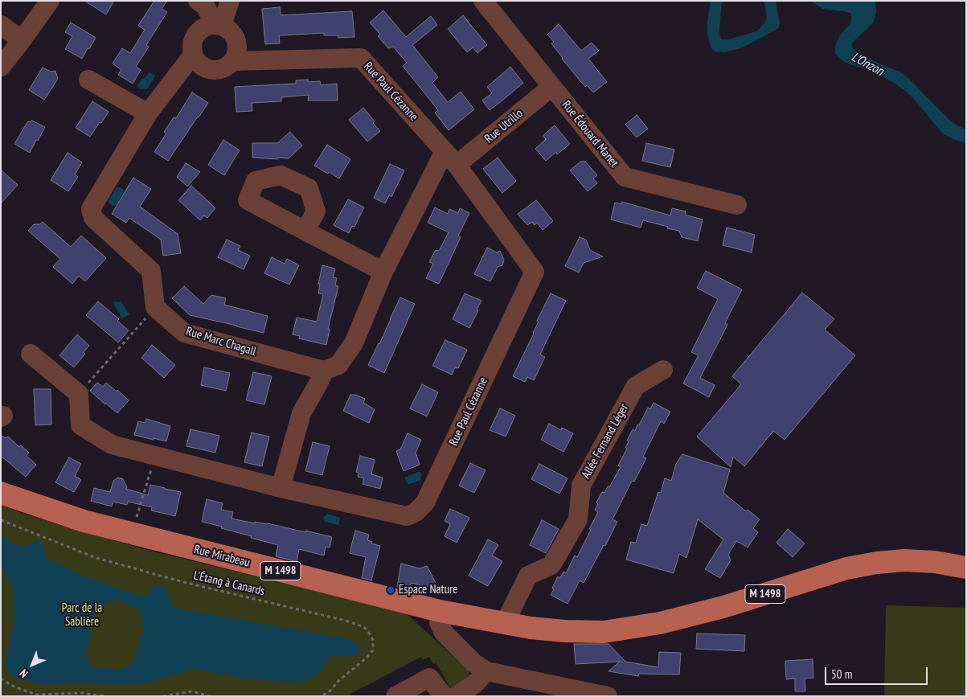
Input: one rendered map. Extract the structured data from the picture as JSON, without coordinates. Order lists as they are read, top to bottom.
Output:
{
  "streets": {
    "main road": ["Rue Mirabeau", "M 1498"],
    "street": [
      "Rue Paul Cézanne",
      "Rue Utrillo",
      "Rue Édouard Manet",
      "Rue Marc Chagall",
      "Allée Fernand Léger"
    ],
    "path": ["L'Étang à Canards"]
  },
  "crossings": [
    ["Rue Paul Cézanne", "Rue Utrillo"],
    ["Rue Utrillo", "Rue Édouard Manet"],
    ["Allée Fernand Léger", "Rue Mirabeau"]
  ],
  "water": ["L'Onzon"],
  "parks": ["Parc de la Sablière"],
  "places": ["Espace Nature"],
  "scale_bar": "50 m",
  "north": "bottom left"
}
